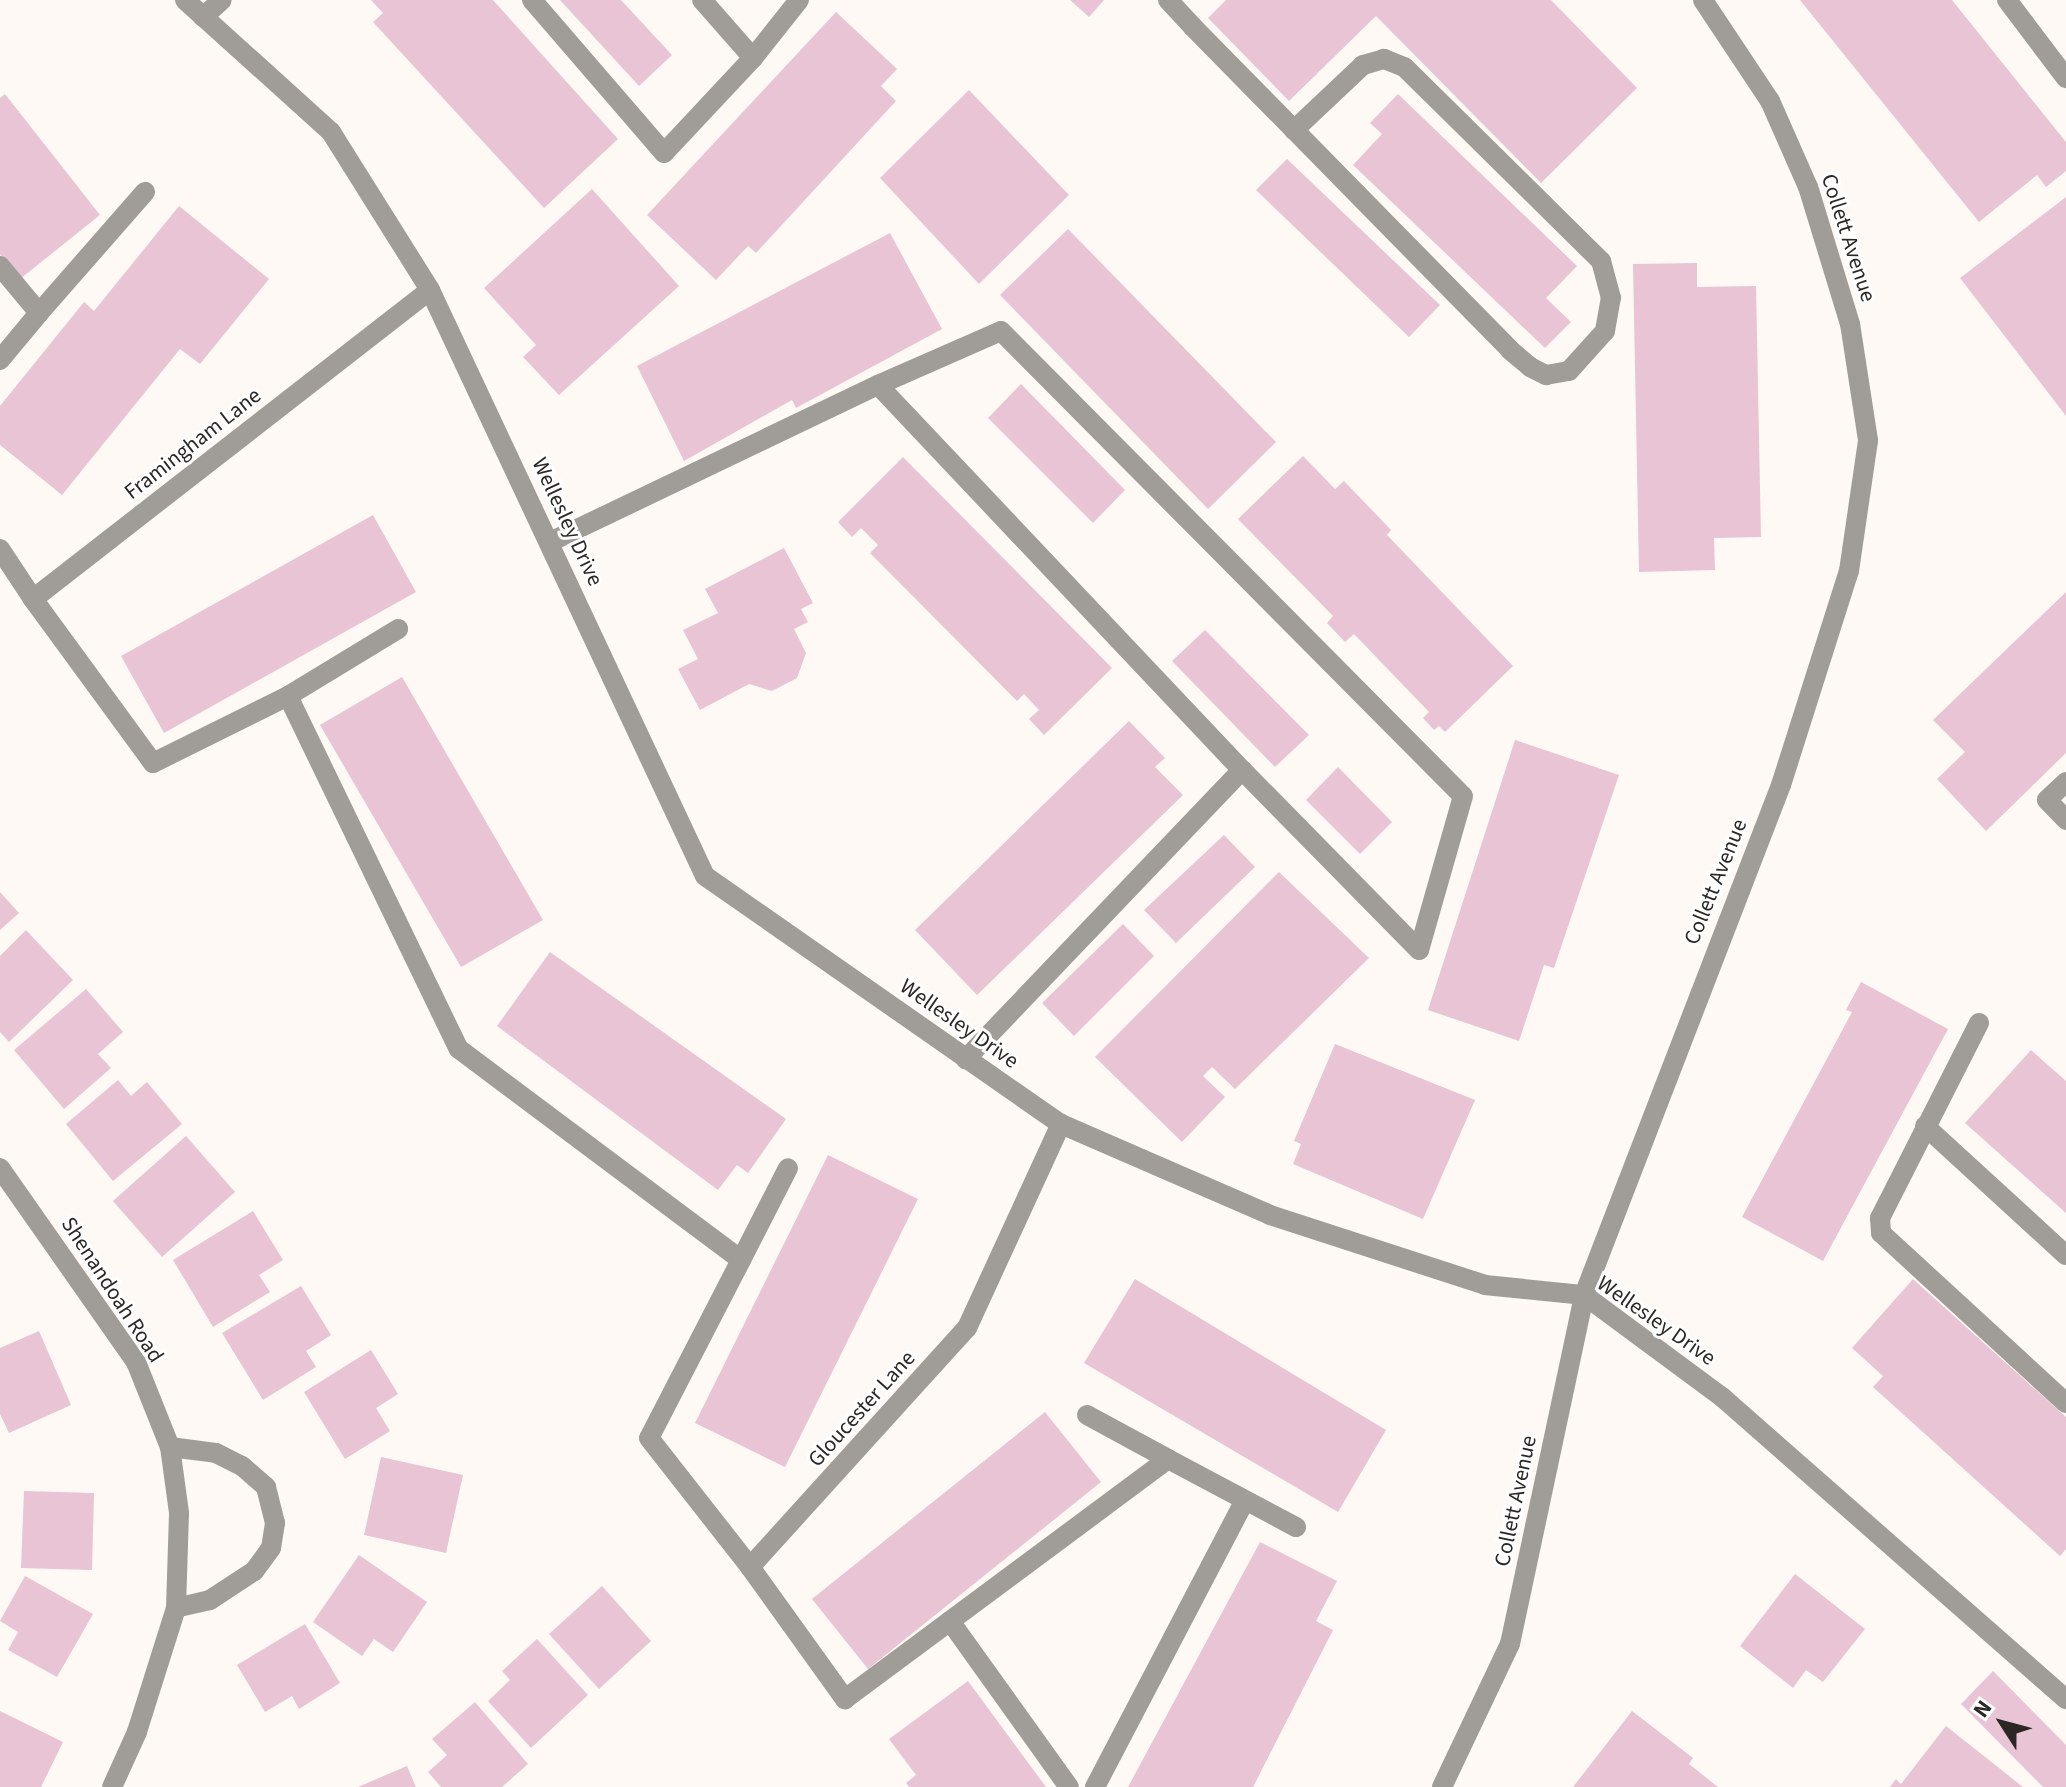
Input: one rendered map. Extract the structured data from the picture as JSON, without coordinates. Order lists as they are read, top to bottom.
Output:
{
  "streets": {
    "street": [
      "Collett Avenue",
      "Framingham Lane",
      "Wellesley Drive",
      "Shenandoah Road",
      "Gloucester Lane"
    ]
  },
  "crossings": [
    ["Collett Avenue", "Wellesley Drive"],
    ["Framingham Lane", "Wellesley Drive"],
    ["Wellesley Drive", "Gloucester Lane"]
  ],
  "north": "top left"
}
